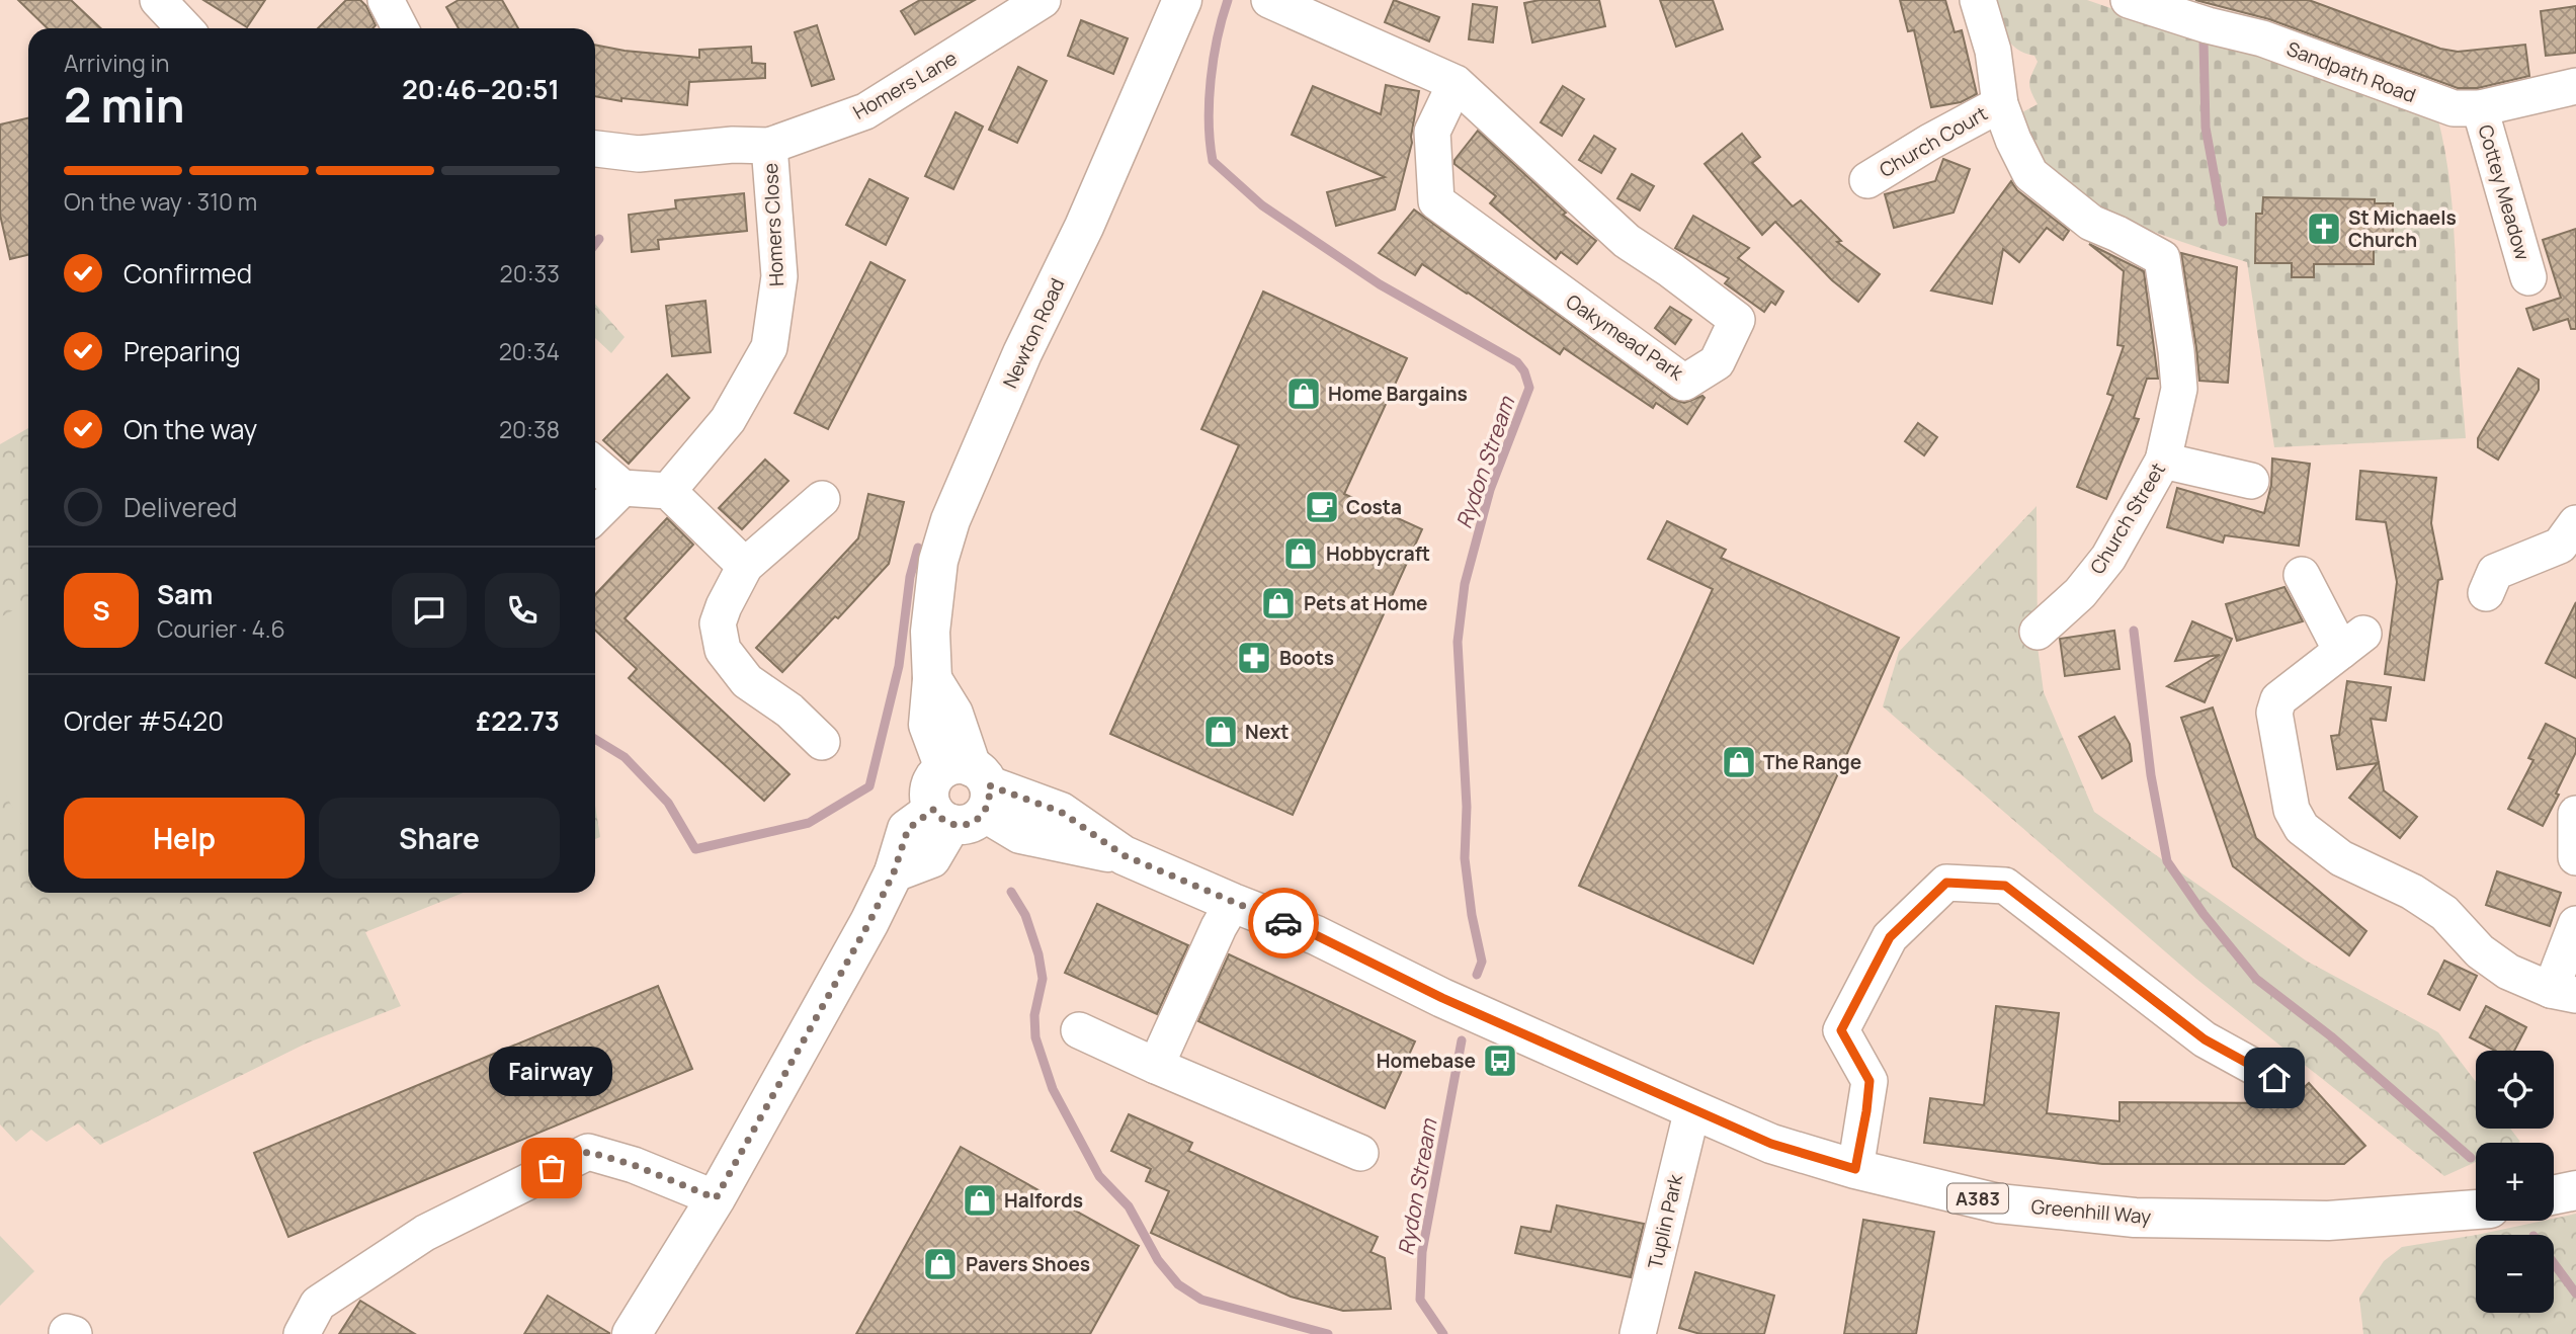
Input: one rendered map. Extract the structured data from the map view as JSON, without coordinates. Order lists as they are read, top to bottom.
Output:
{
  "streets": {
    "main road": ["Newton Road", "A383", "Greenhill Way"],
    "street": [
      "Sandpath Road",
      "Homers Lane",
      "Church Court",
      "Cottey Meadow",
      "Homers Close",
      "Oakymead Park",
      "Church Street",
      "Tuplin Park"
    ]
  },
  "crossings": [
    ["Sandpath Road", "Cottey Meadow"],
    ["Homers Lane", "Homers Close"],
    ["Church Court", "Church Street"],
    ["Newton Road", "Greenhill Way"],
    ["Greenhill Way", "Tuplin Park"]
  ],
  "water": ["Rydon Stream"],
  "places": {
    "church": ["St Michaels Church"],
    "shop": [
      "Home Bargains",
      "Hobbycraft",
      "Pets at Home",
      "Next",
      "The Range",
      "Halfords",
      "Pavers Shoes"
    ],
    "cafe": ["Costa"],
    "pharmacy": ["Boots"],
    "bus stop": ["Homebase"],
    "other": ["Fairway"]
  },
  "page": {
    "heading": ["2 min", "Arriving in", "20:46–20:51"],
    "panel": [
      "Sam",
      "Courier · 4.6",
      "Order #5420",
      "£22.73"
    ],
    "bar": "On the way · 310 m",
    "list": [
      ["Confirmed", "20:33"],
      ["Preparing", "20:34"],
      ["On the way", "20:38"],
      "Delivered"
    ],
    "round": "S",
    "buttons": ["Help", "Share"],
    "bubble": "Fairway",
    "map_buttons": ["+", "−"]
  }
}
